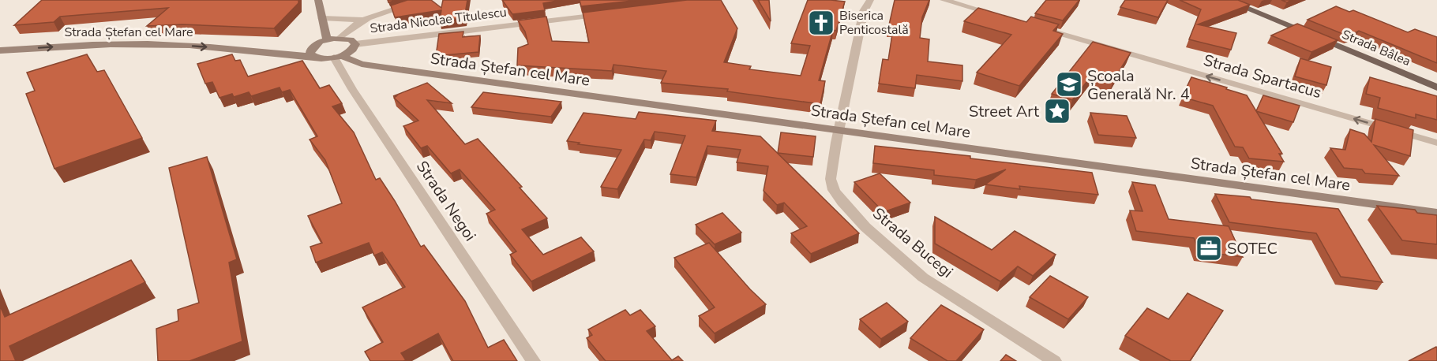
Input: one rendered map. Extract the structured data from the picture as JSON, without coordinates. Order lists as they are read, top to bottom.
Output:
{
  "streets": {
    "main road": ["Strada Ștefan cel Mare", "Strada Bâlea"],
    "street": [
      "Strada Nicolae Titulescu",
      "Strada Spartacus",
      "Strada Negoi",
      "Strada Bucegi"
    ]
  },
  "crossings": [
    ["Strada Ștefan cel Mare", "Strada Negoi"],
    ["Strada Ștefan cel Mare", "Strada Bucegi"]
  ],
  "one_way": ["Strada Spartacus"],
  "places": {
    "church": ["Biserica Penticostală"],
    "school or university": ["Școala Generală Nr. 4"],
    "place": ["Street Art"],
    "office": ["SOTEC"]
  }
}
